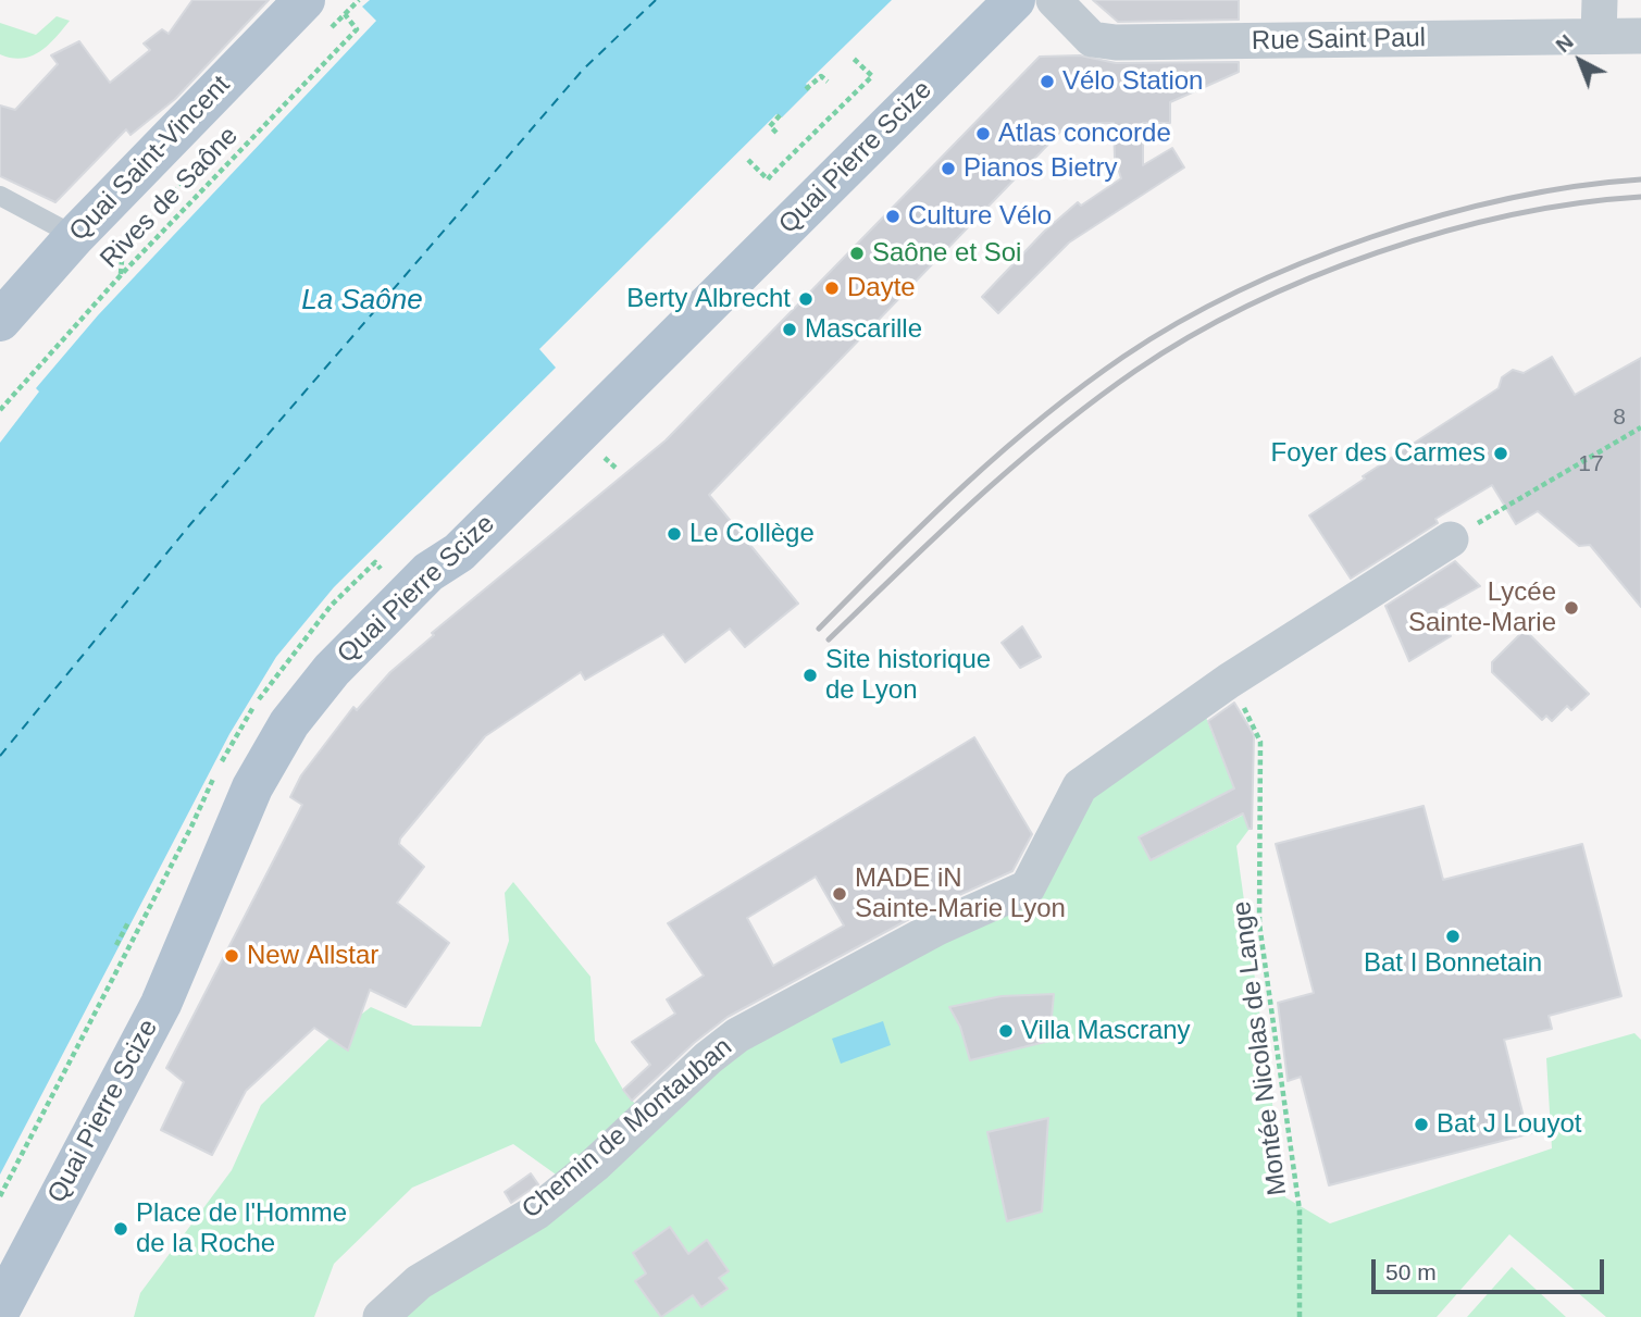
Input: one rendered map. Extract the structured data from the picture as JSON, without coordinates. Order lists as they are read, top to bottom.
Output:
{
  "streets": {
    "main road": ["Quai Pierre Scize", "Quai Saint-Vincent"],
    "street": ["Rue Saint Paul", "Chemin de Montauban"],
    "path": ["Rives de Saône", "Montée Nicolas de Lange"]
  },
  "crossings": [
    ["Montée Nicolas de Lange", "Chemin de Montauban"]
  ],
  "water": ["La Saône"],
  "places": [
    "Vélo Station",
    "Atlas concorde",
    "Pianos Bietry",
    "Culture Vélo",
    "Saône et Soi",
    "Dayte",
    "Berty Albrecht",
    "Mascarille",
    "Foyer des Carmes",
    "Le Collège",
    "Lycée Sainte-Marie",
    "Site historique de Lyon",
    "MADE iN Sainte-Marie Lyon",
    "Bat I Bonnetain",
    "New Allstar",
    "Villa Mascrany",
    "Bat J Louyot",
    "Place de l'Homme de la Roche"
  ],
  "house_numbers": ["8", "17"],
  "scale_bar": "50 m",
  "north": "top left"
}
